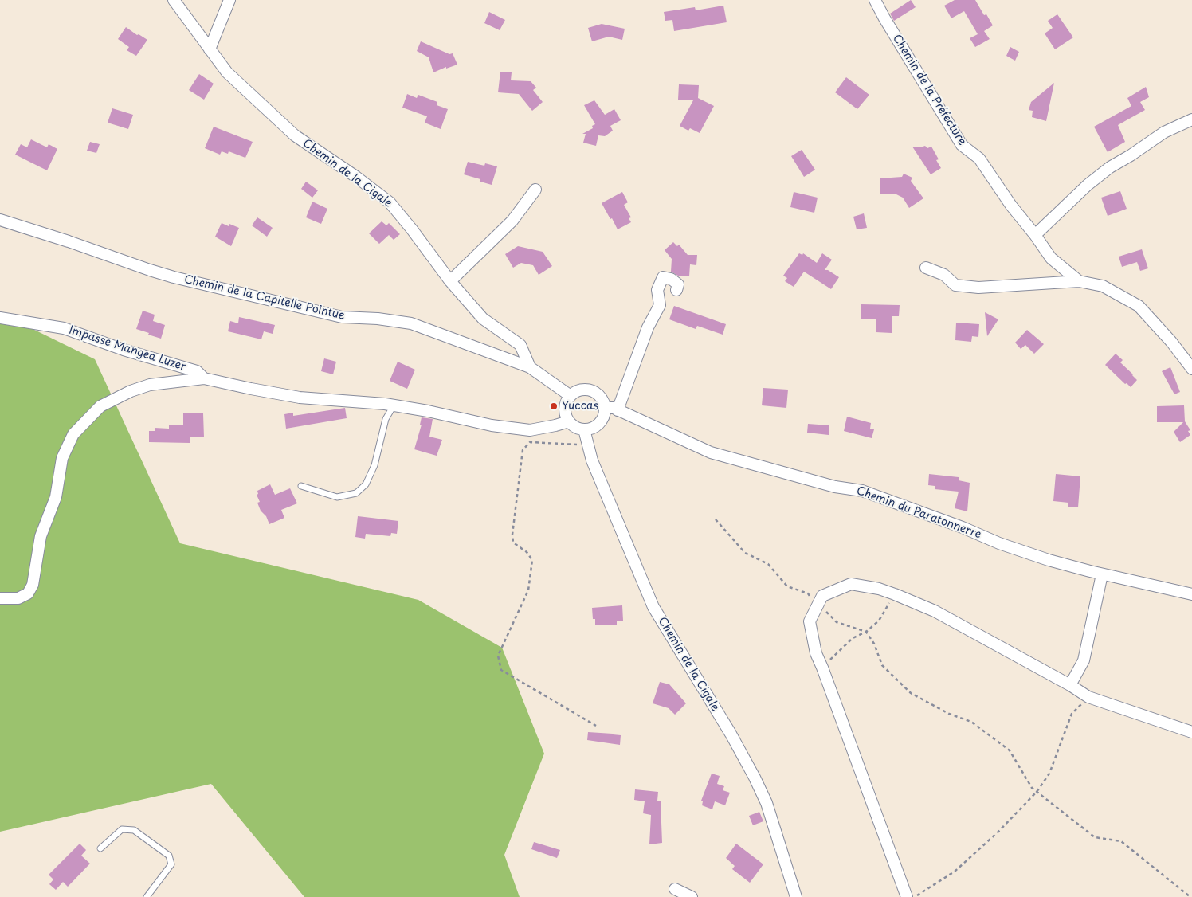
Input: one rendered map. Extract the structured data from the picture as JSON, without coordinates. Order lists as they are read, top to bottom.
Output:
{
  "streets": {
    "street": [
      "Chemin de la Préfecture",
      "Chemin de la Cigale",
      "Chemin de la Capitelle Pointue",
      "Impasse Mangea Luzer",
      "Chemin du Paratonnerre"
    ]
  },
  "crossings": [
    ["Chemin de la Cigale", "Chemin de la Capitelle Pointue"],
    ["Chemin de la Cigale", "Impasse Mangea Luzer"],
    ["Chemin de la Cigale", "Chemin du Paratonnerre"],
    ["Impasse Mangea Luzer", "Chemin du Paratonnerre"]
  ],
  "places": ["Yuccas"]
}
